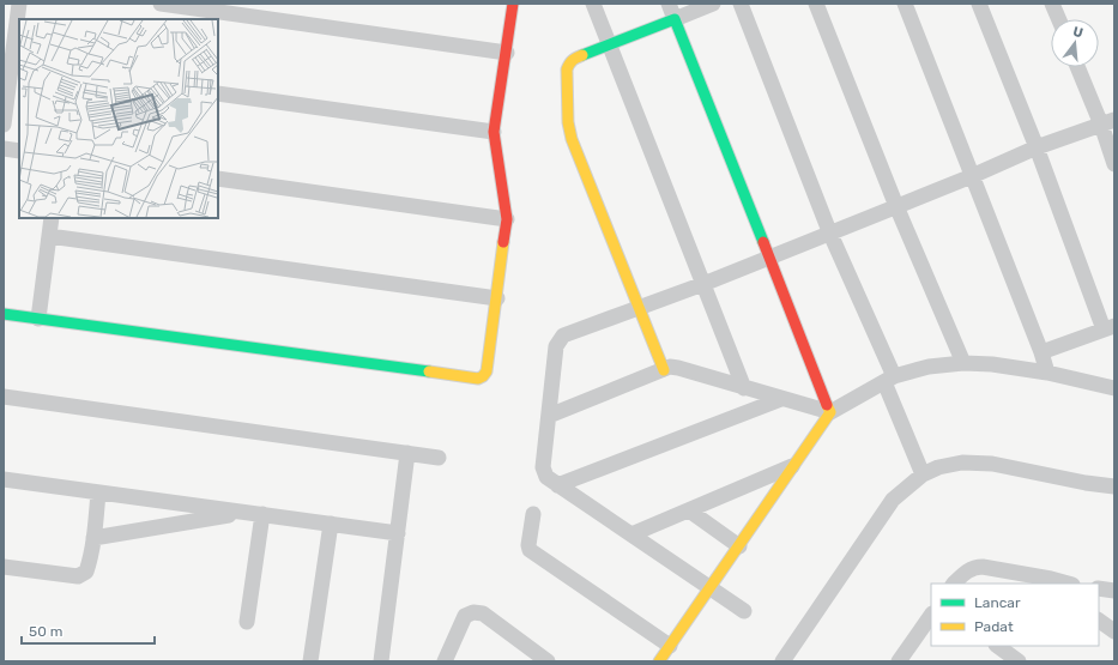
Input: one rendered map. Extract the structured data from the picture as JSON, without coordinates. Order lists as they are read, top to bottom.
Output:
{
  "legend": ["Lancar", "Padat"],
  "scale_bar": "50 m",
  "north": "top"
}
